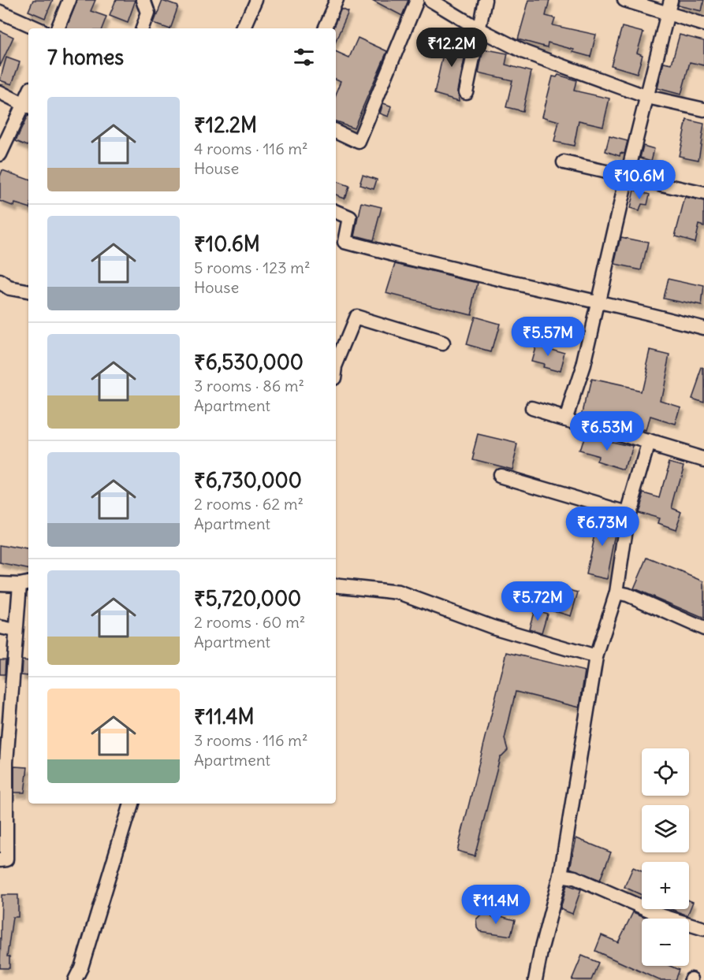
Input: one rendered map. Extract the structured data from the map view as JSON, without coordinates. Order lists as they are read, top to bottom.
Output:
{
  "page": {
    "price": [
      "₹12.2M",
      "₹10.6M",
      "₹5.57M",
      "₹6.53M",
      "₹6.73M",
      "₹5.72M",
      "₹11.4M"
    ],
    "heading": "7 homes",
    "list": [
      {
        "name": "₹12.2M",
        "note": "4 rooms · 116 m² · House"
      },
      {
        "name": "₹10.6M",
        "note": "5 rooms · 123 m² · House"
      },
      {
        "name": "₹6,530,000",
        "note": "3 rooms · 86 m² · Apartment"
      },
      {
        "name": "₹6,730,000",
        "note": "2 rooms · 62 m² · Apartment"
      },
      {
        "name": "₹5,720,000",
        "note": "2 rooms · 60 m² · Apartment"
      },
      {
        "name": "₹11.4M",
        "note": "3 rooms · 116 m² · Apartment"
      }
    ],
    "map_buttons": ["+", "−"]
  }
}
